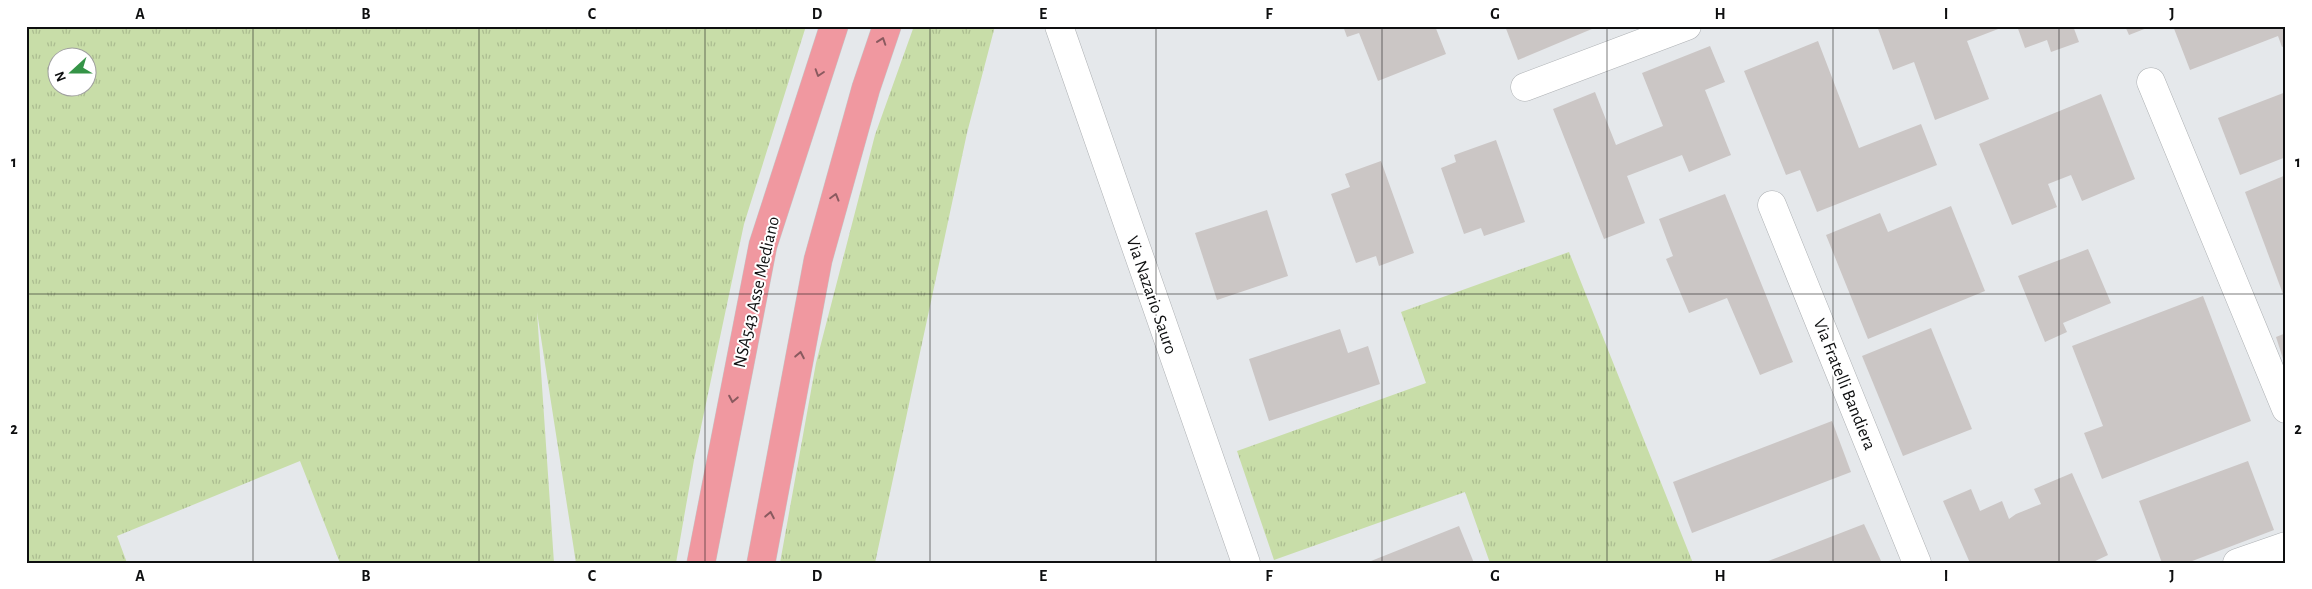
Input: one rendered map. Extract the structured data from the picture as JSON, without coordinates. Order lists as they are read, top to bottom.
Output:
{
  "streets": {
    "highway": ["NSA543 Asse Mediano"],
    "street": ["Via Nazario Sauro", "Via Fratelli Bandiera"]
  },
  "north": "left",
  "grid": {
    "columns": [
      "A",
      "B",
      "C",
      "D",
      "E",
      "F",
      "G",
      "H",
      "I",
      "J"
    ],
    "rows": ["1", "2"]
  }
}
